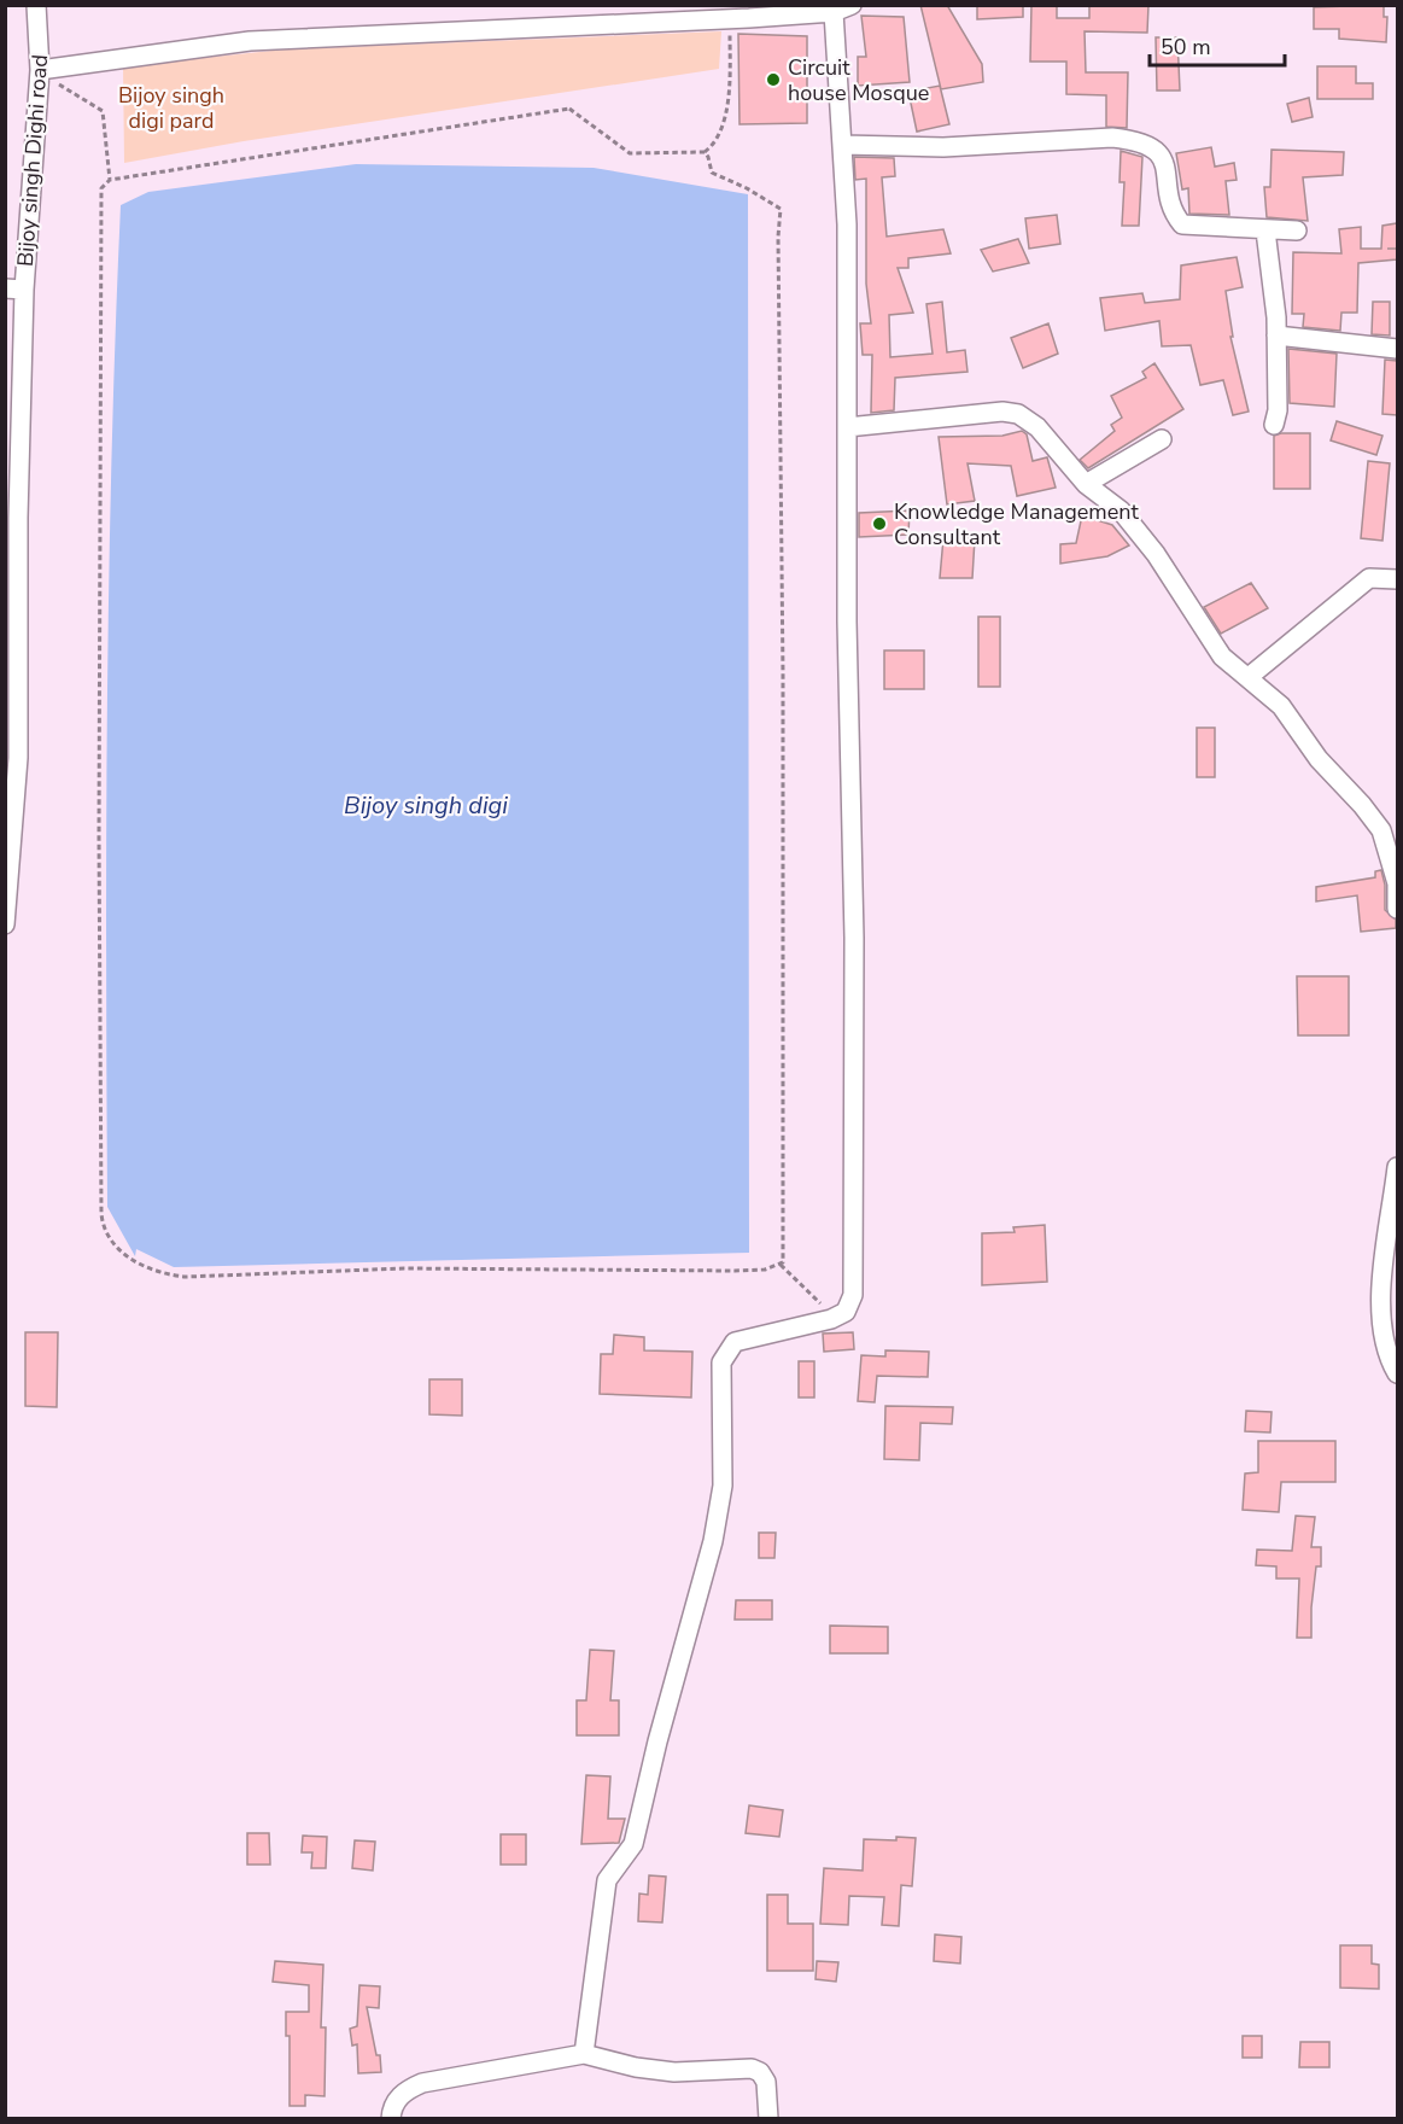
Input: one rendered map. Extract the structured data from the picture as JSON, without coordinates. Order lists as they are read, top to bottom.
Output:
{
  "streets": {
    "street": ["Bijoy singh Dighi road"]
  },
  "water": ["Bijoy singh digi"],
  "parks": ["Bijoy singh digi pard"],
  "places": ["Circuit house Mosque", "Knowledge Management Consultant"],
  "scale_bar": "50 m"
}
